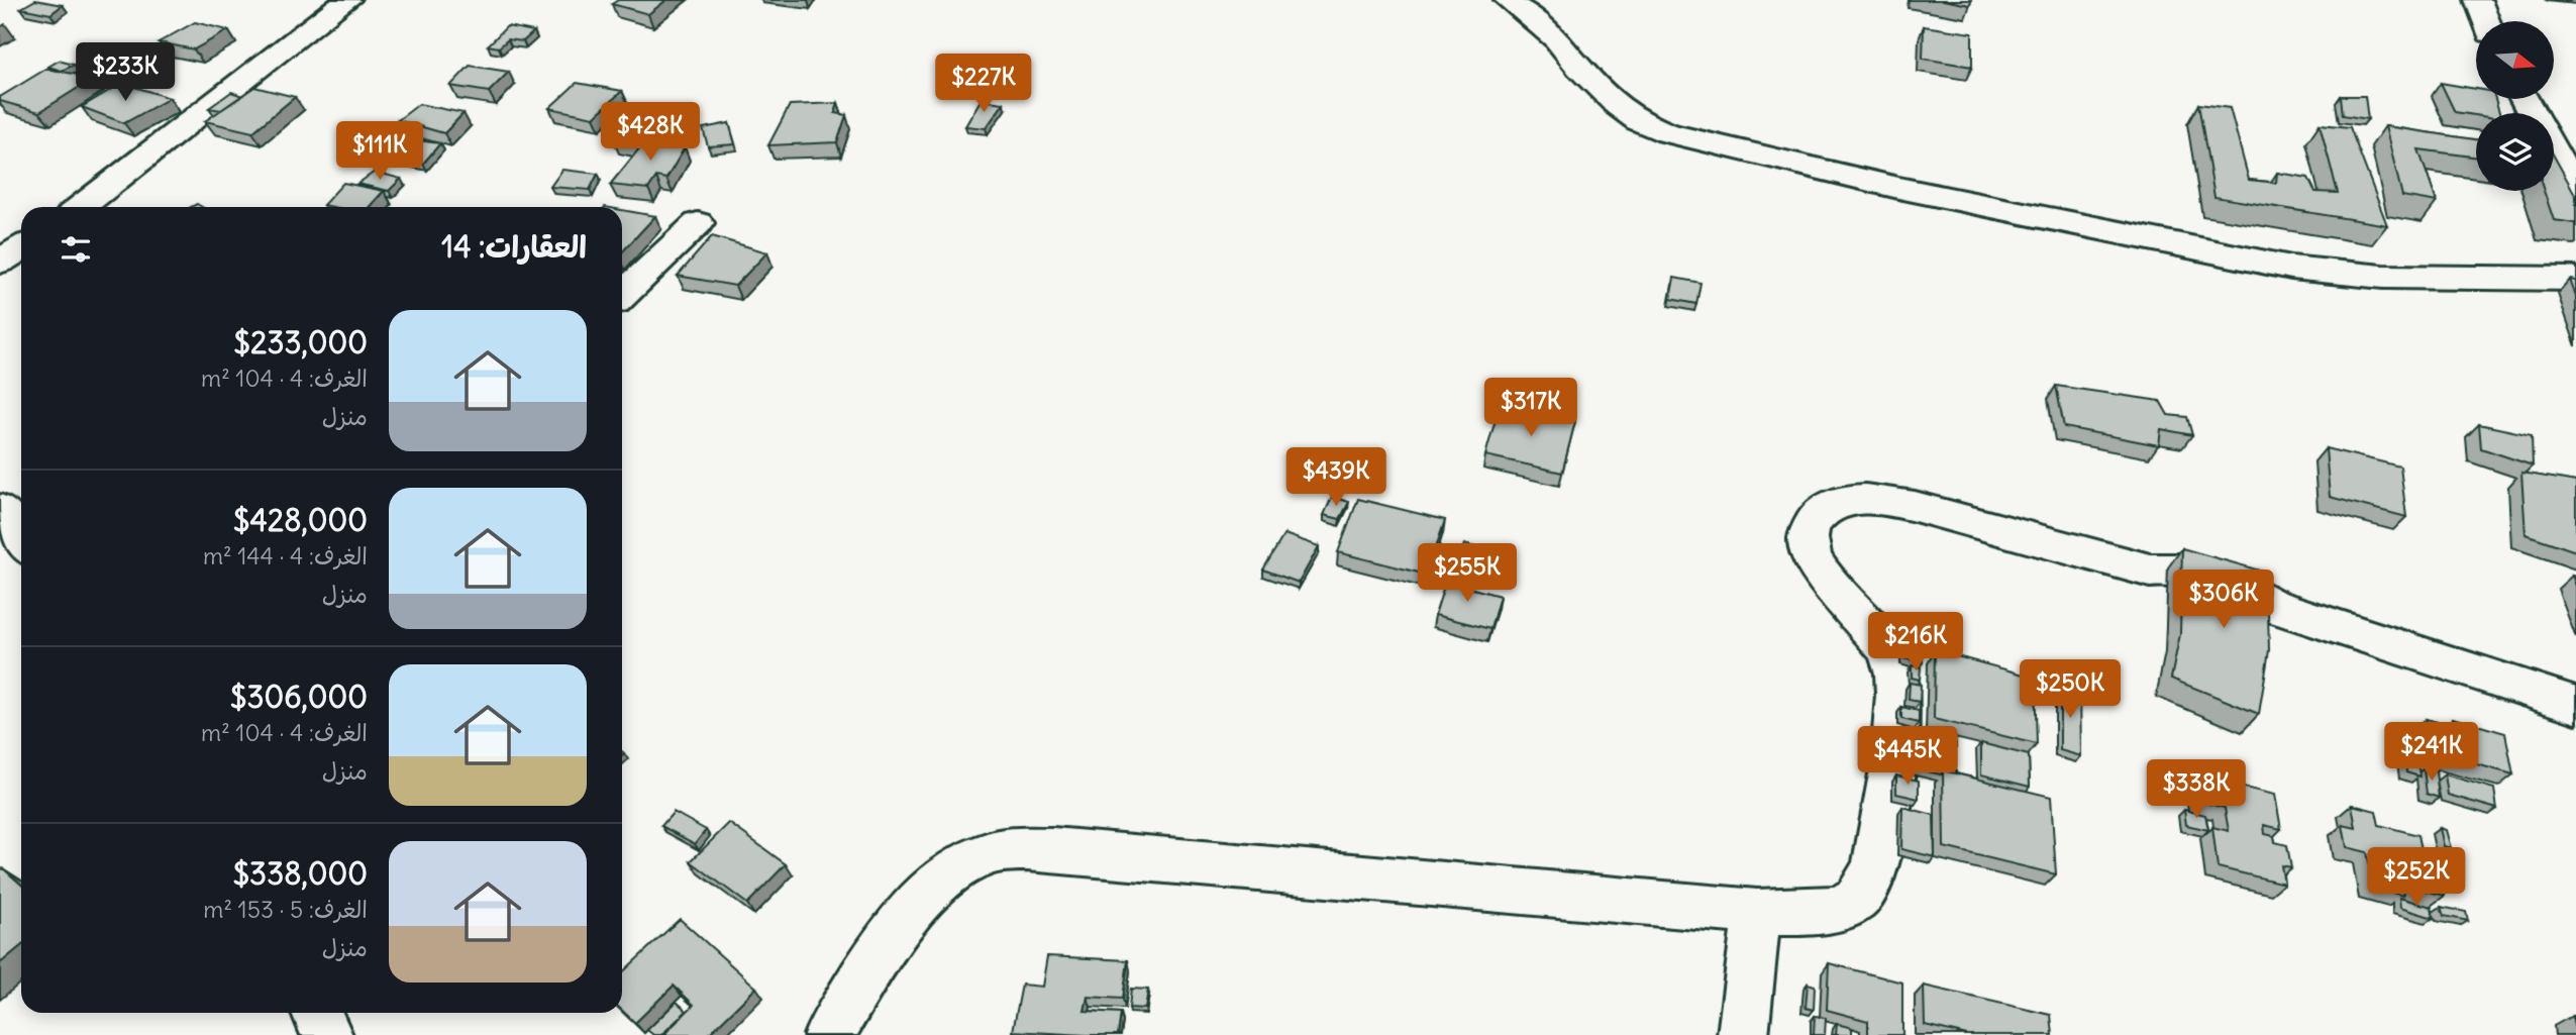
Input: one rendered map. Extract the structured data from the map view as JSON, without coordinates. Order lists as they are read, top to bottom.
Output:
{
  "north": "right",
  "page": {
    "price": [
      "$233K",
      "$227K",
      "$428K",
      "$111K",
      "$317K",
      "$439K",
      "$255K",
      "$306K",
      "$216K",
      "$250K",
      "$241K",
      "$445K",
      "$338K",
      "$252K"
    ],
    "heading": "العقارات: 14",
    "list": [
      {
        "name": "$233,000",
        "note": "الغرف: 4 · 104 m² · منزل"
      },
      {
        "name": "$428,000",
        "note": "الغرف: 4 · 144 m² · منزل"
      },
      {
        "name": "$306,000",
        "note": "الغرف: 4 · 104 m² · منزل"
      },
      {
        "name": "$338,000",
        "note": "الغرف: 5 · 153 m² · منزل"
      }
    ]
  }
}
